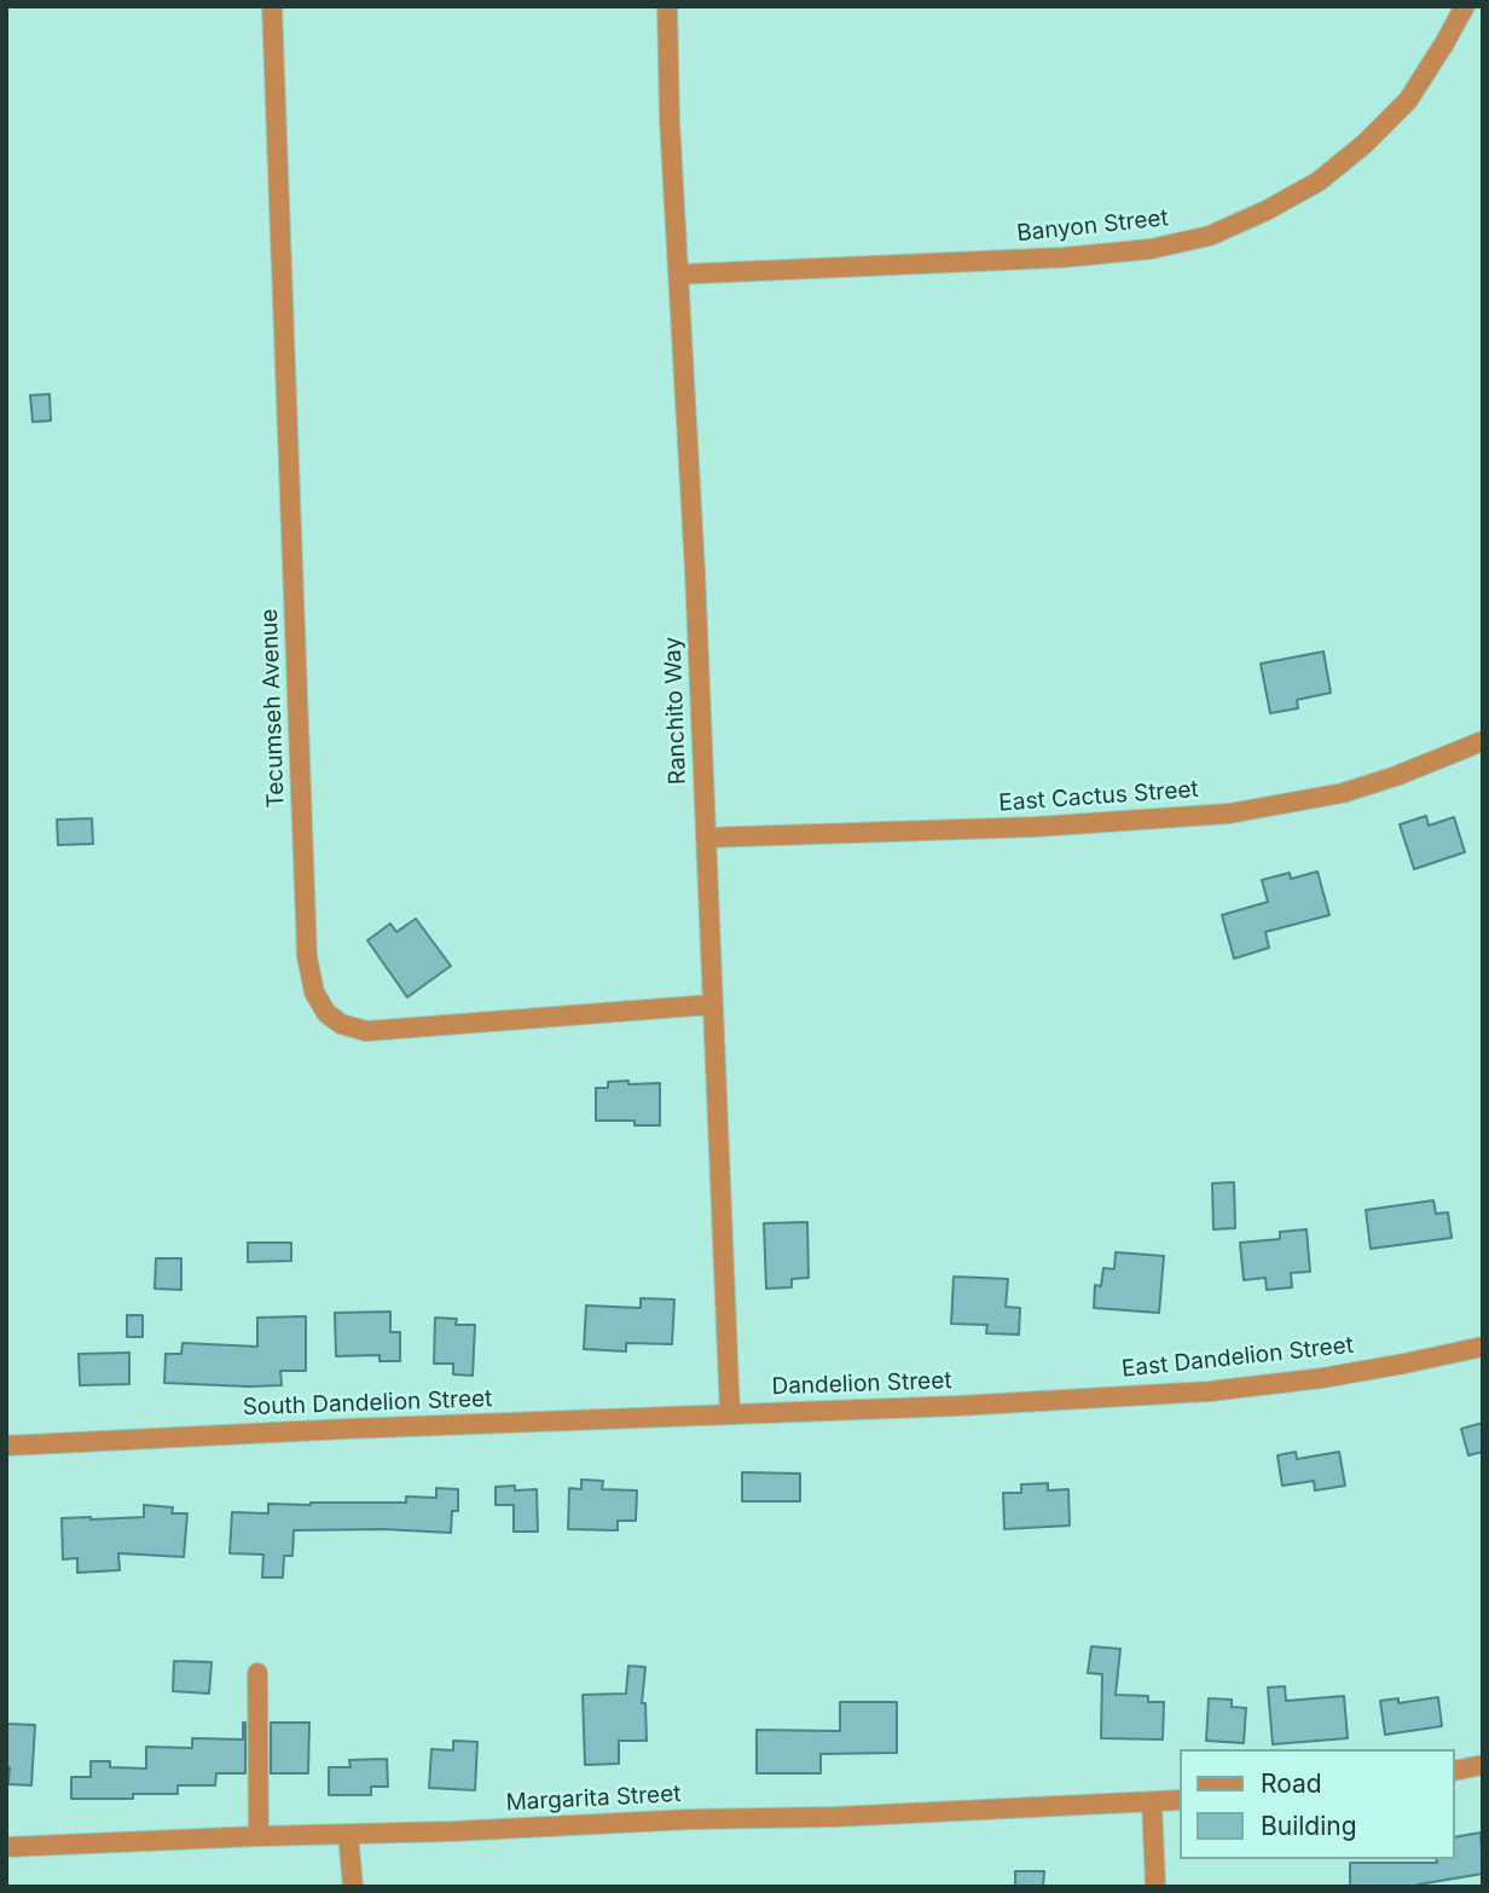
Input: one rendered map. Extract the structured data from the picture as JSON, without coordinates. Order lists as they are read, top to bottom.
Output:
{
  "streets": {
    "street": [
      "Banyon Street",
      "Tecumseh Avenue",
      "Ranchito Way",
      "East Cactus Street",
      "East Dandelion Street",
      "Dandelion Street",
      "South Dandelion Street",
      "Margarita Street"
    ]
  },
  "crossings": [
    ["Banyon Street", "Ranchito Way"],
    ["Tecumseh Avenue", "Ranchito Way"],
    ["Ranchito Way", "East Cactus Street"],
    ["Ranchito Way", "Dandelion Street"],
    ["Ranchito Way", "South Dandelion Street"],
    ["East Dandelion Street", "Dandelion Street"],
    ["Dandelion Street", "South Dandelion Street"]
  ],
  "legend": ["Road", "Building"]
}
